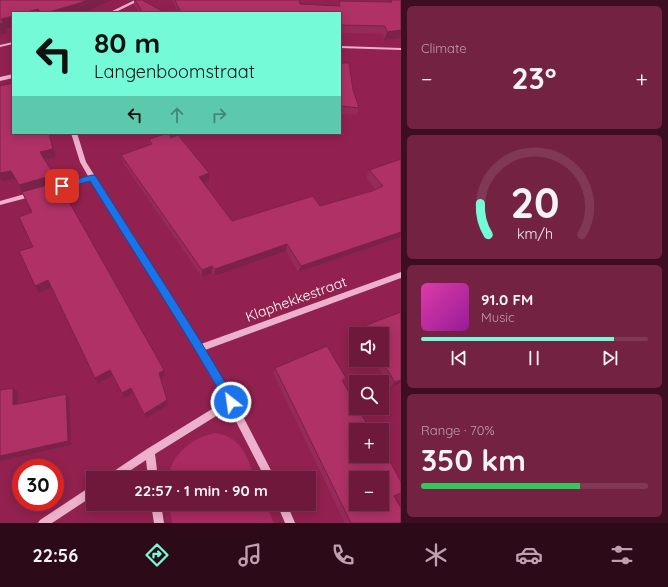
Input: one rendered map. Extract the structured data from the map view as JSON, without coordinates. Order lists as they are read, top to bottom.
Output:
{
  "streets": {
    "street": ["Klaphekkestraat"]
  },
  "page": {
    "tile": [
      "Climate",
      ["Range · 70%", "350 km"]
    ],
    "turn": ["80 m", "Langenboomstraat"],
    "heat": ["−", "23°", "+"],
    "song": ["91.0 FM", "Music"],
    "map_buttons": ["+", "−"],
    "limit": "30",
    "trip": "22:57 · 1 min · 90 m",
    "tabs": "22:56",
    "gauge": ["20", "km/h"]
  }
}
